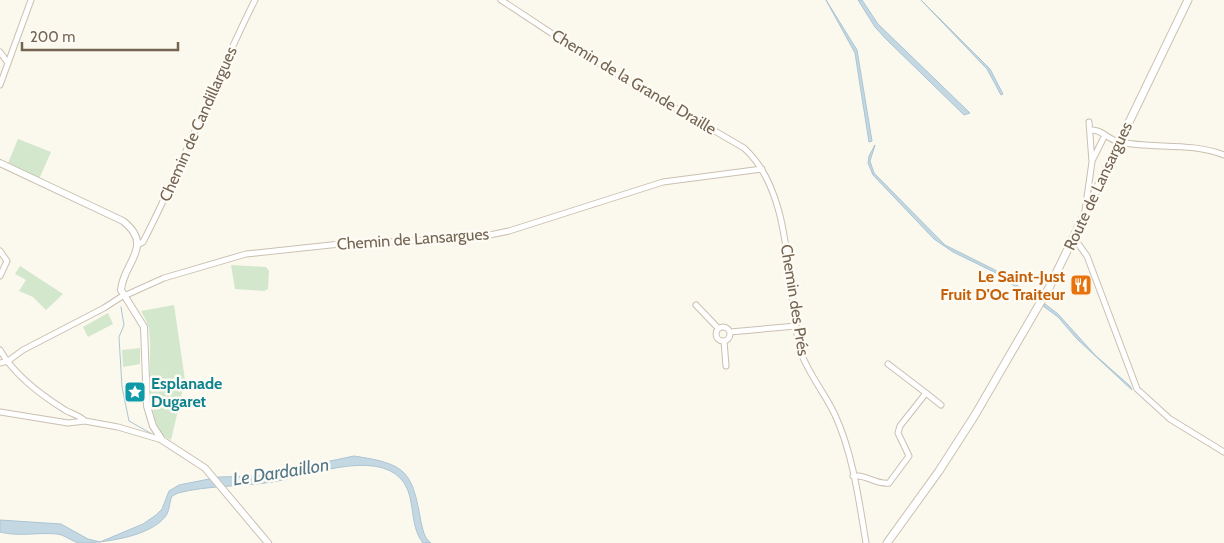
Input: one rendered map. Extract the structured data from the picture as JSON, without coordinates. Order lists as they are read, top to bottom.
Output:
{
  "streets": {
    "main road": ["Route de Lansargues"],
    "street": [
      "Chemin de la Grande Draille",
      "Chemin de Candillargues",
      "Chemin de Lansargues",
      "Chemin des Prés"
    ]
  },
  "crossings": [
    ["Chemin de la Grande Draille", "Chemin de Lansargues"],
    ["Chemin de la Grande Draille", "Chemin des Prés"],
    ["Chemin de Lansargues", "Chemin des Prés"]
  ],
  "water": ["Le Dardaillon"],
  "places": {
    "restaurant": ["Le Saint-Just Fruit D'Oc Traiteur"],
    "place": ["Esplanade Dugaret"]
  },
  "scale_bar": "200 m"
}
